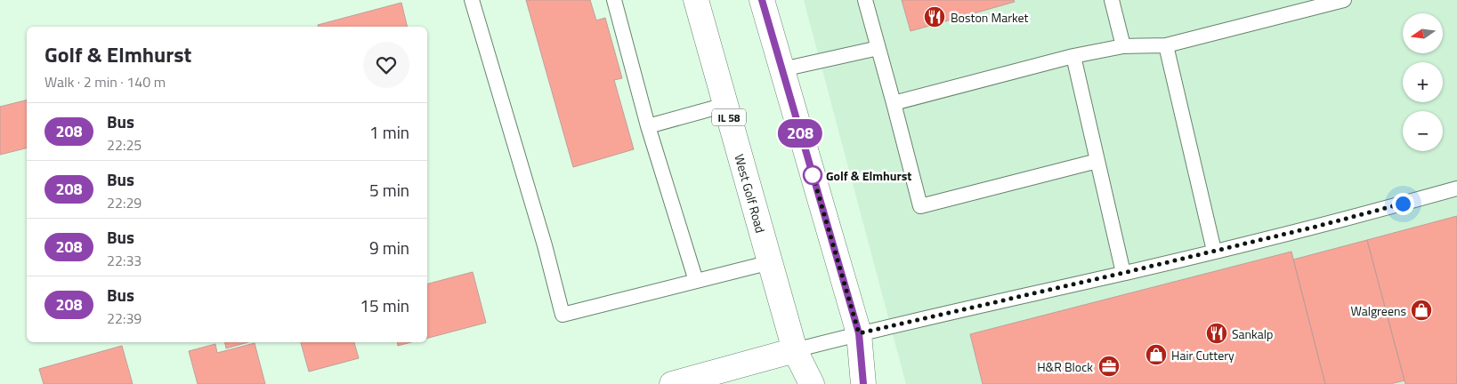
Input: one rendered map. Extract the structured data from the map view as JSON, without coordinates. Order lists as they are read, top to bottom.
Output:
{
  "streets": {
    "main road": ["IL 58", "West Golf Road"]
  },
  "places": {
    "restaurant": ["Boston Market", "Sankalp"],
    "other": ["Golf & Elmhurst"],
    "shop": ["Walgreens", "Hair Cuttery"],
    "office": ["H&R Block"]
  },
  "lines": ["bus line 208"],
  "north": "left",
  "page": {
    "on_map": "208",
    "map_buttons": ["+", "−"],
    "heading": ["Golf & Elmhurst", "Walk · 2 min · 140 m"],
    "list": [
      {
        "mark": "208",
        "name": "Bus",
        "note": "22:25",
        "value": "1 min"
      },
      {
        "mark": "208",
        "name": "Bus",
        "note": "22:29",
        "value": "5 min"
      },
      {
        "mark": "208",
        "name": "Bus",
        "note": "22:33",
        "value": "9 min"
      },
      {
        "mark": "208",
        "name": "Bus",
        "note": "22:39",
        "value": "15 min"
      }
    ]
  }
}
